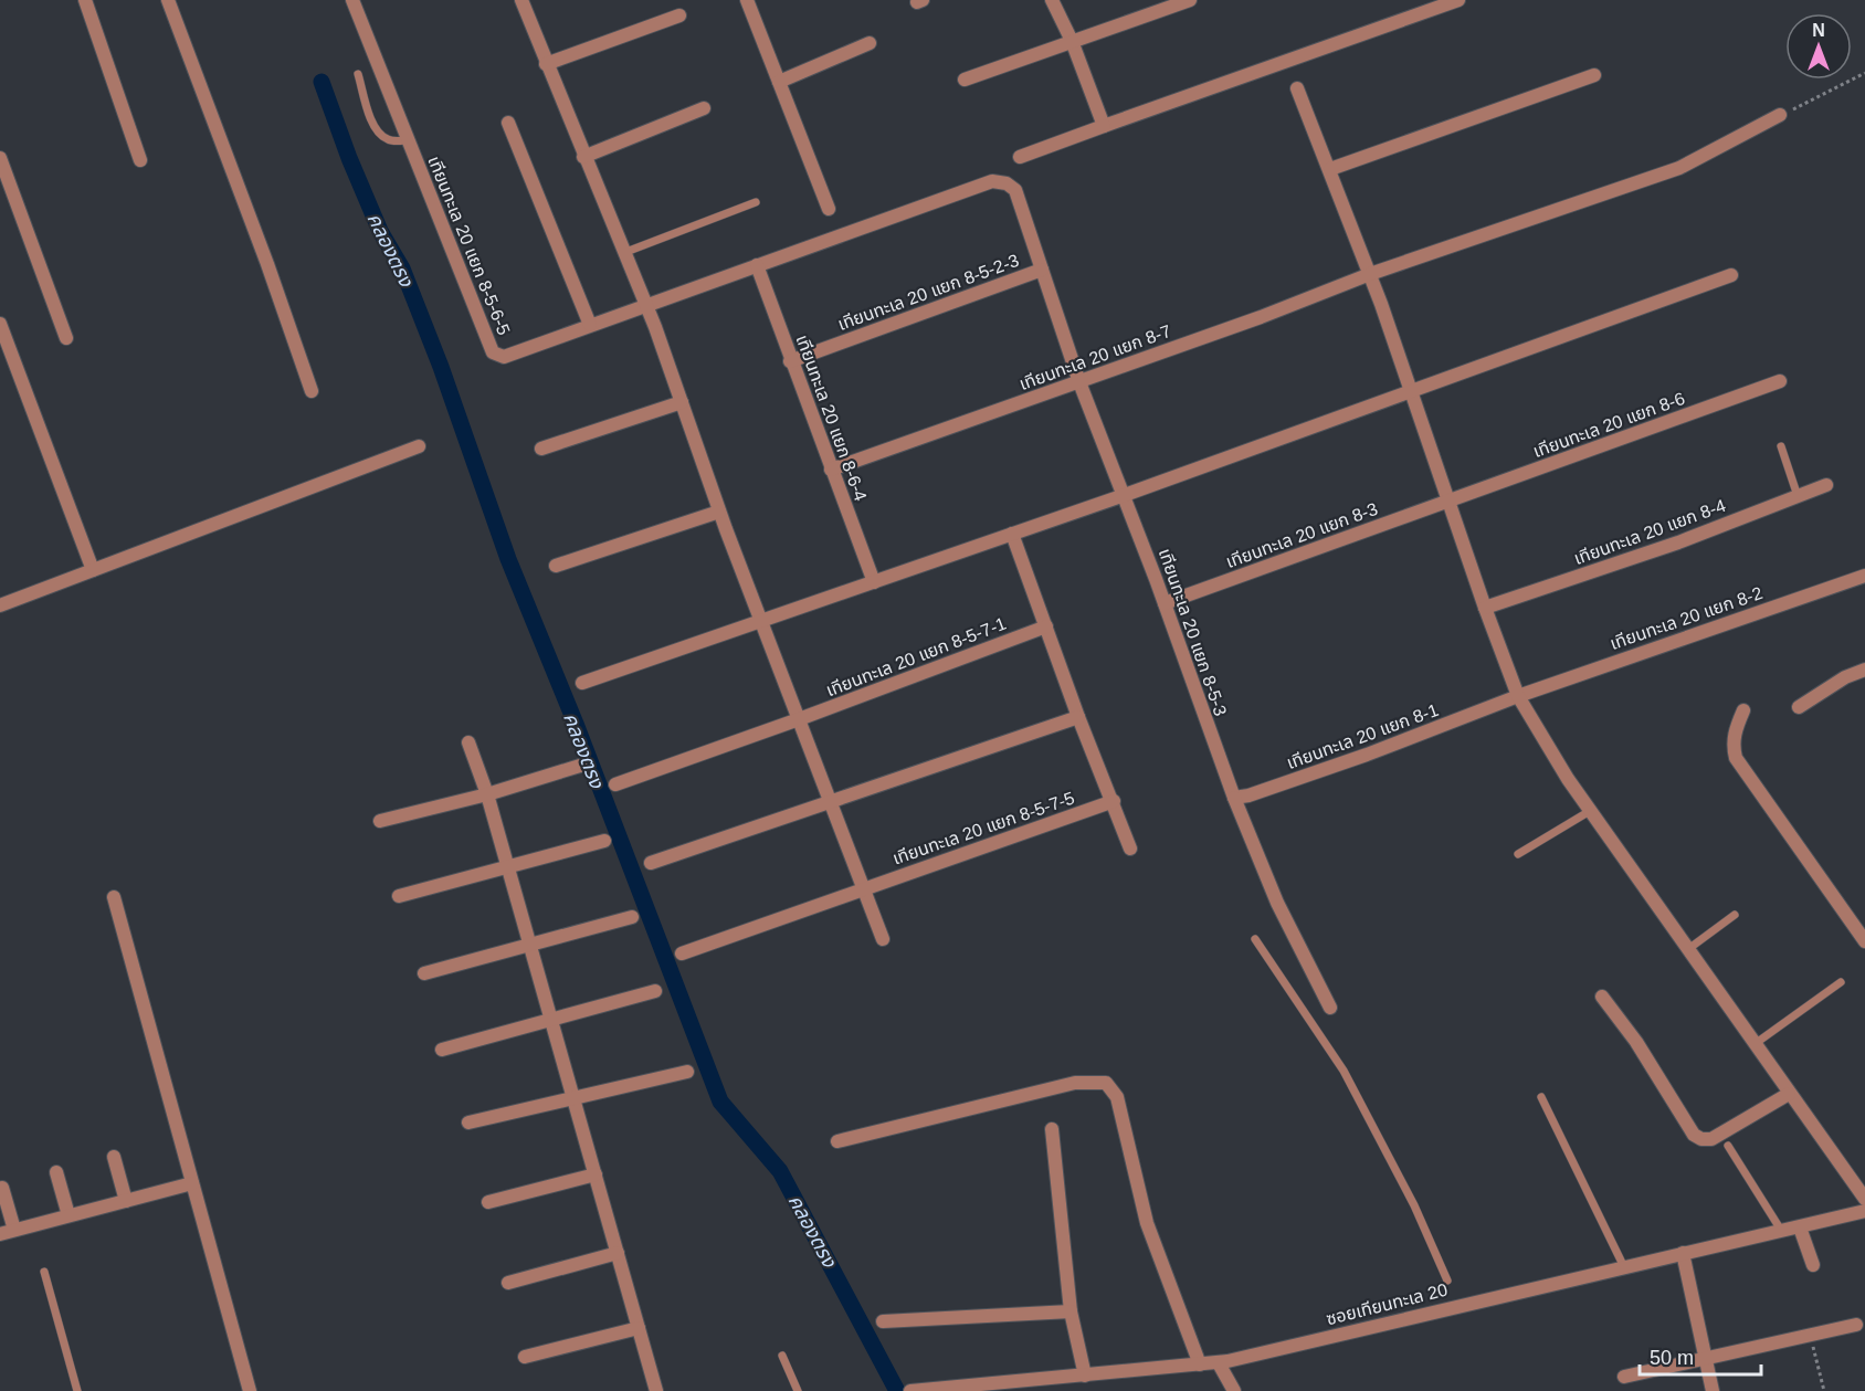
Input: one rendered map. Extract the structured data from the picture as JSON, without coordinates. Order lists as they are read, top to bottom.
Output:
{
  "streets": {
    "street": [
      "เทียนทะเล 20 แยก 8-5-6-5",
      "เทียนทะเล 20 แยก 8-5-2-3",
      "เทียนทะเล 20 แยก 8-7",
      "เทียนทะเล 20 แยก 8-6-4",
      "เทียนทะเล 20 แยก 8-6",
      "เทียนทะเล 20 แยก 8-4",
      "เทียนทะเล 20 แยก 8-3",
      "เทียนทะเล 20 แยก 8-2",
      "เทียนทะเล 20 แยก 8-5-3",
      "เทียนทะเล 20 แยก 8-5-7-1",
      "เทียนทะเล 20 แยก 8-1",
      "เทียนทะเล 20 แยก 8-5-7-5",
      "ซอยเทียนทะเล 20"
    ]
  },
  "crossings": [
    ["เทียนทะเล 20 แยก 8-5-6-5", "เทียนทะเล 20 แยก 8-5-2-3"],
    ["เทียนทะเล 20 แยก 8-5-6-5", "เทียนทะเล 20 แยก 8-6-4"],
    ["เทียนทะเล 20 แยก 8-5-6-5", "เทียนทะเล 20 แยก 8-5-3"],
    ["เทียนทะเล 20 แยก 8-5-2-3", "เทียนทะเล 20 แยก 8-6-4"],
    ["เทียนทะเล 20 แยก 8-5-2-3", "เทียนทะเล 20 แยก 8-5-3"],
    ["เทียนทะเล 20 แยก 8-7", "เทียนทะเล 20 แยก 8-6-4"],
    ["เทียนทะเล 20 แยก 8-7", "เทียนทะเล 20 แยก 8-5-3"],
    ["เทียนทะเล 20 แยก 8-6", "เทียนทะเล 20 แยก 8-3"],
    ["เทียนทะเล 20 แยก 8-3", "เทียนทะเล 20 แยก 8-5-3"],
    ["เทียนทะเล 20 แยก 8-2", "เทียนทะเล 20 แยก 8-1"],
    ["เทียนทะเล 20 แยก 8-5-3", "เทียนทะเล 20 แยก 8-1"]
  ],
  "water": ["คลองตรง"],
  "scale_bar": "50 m",
  "north": "top"
}
